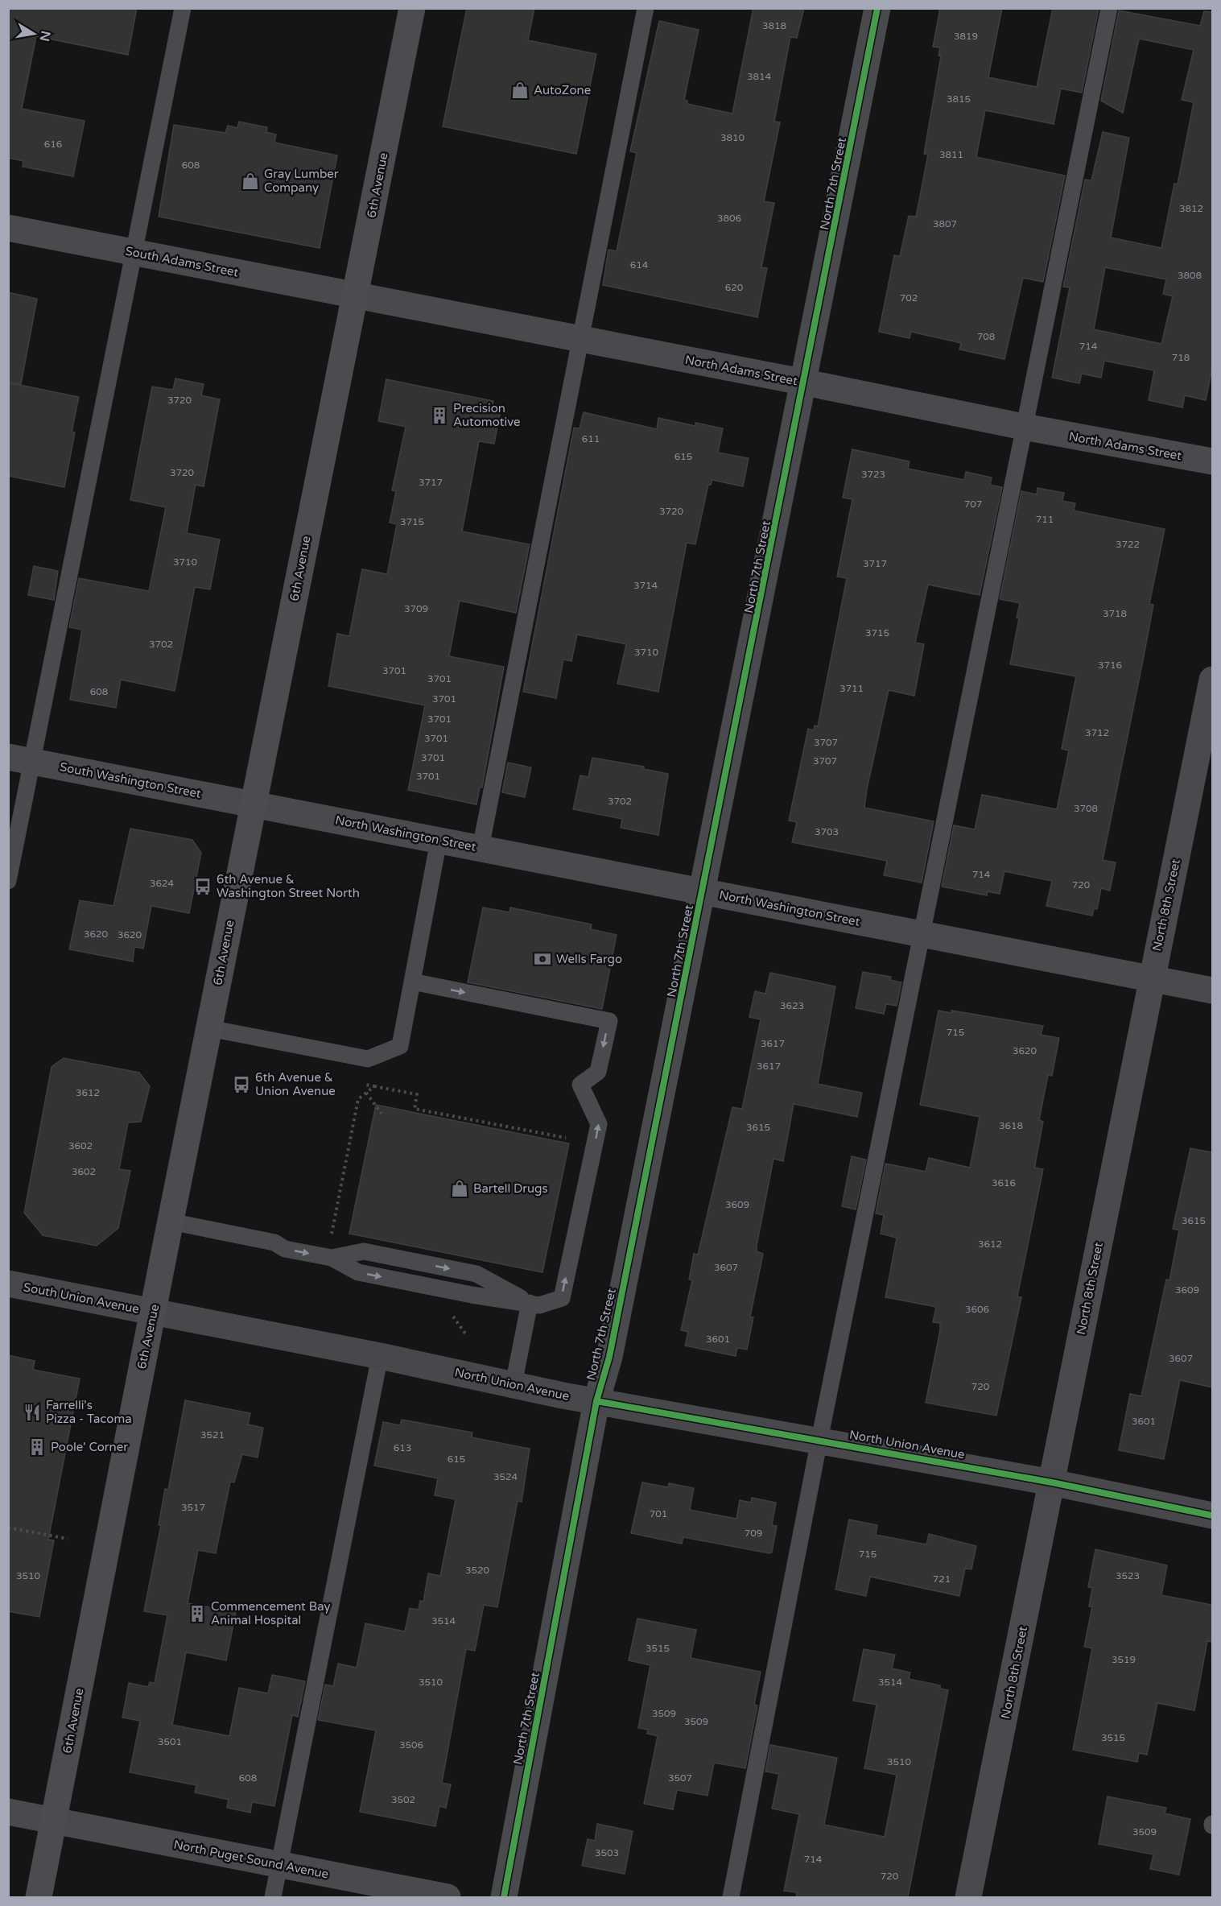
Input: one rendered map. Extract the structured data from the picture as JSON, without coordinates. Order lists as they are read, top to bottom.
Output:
{
  "streets": {
    "main road": ["6th Avenue"],
    "street": [
      "North 7th Street",
      "South Adams Street",
      "North Adams Street",
      "South Washington Street",
      "North Washington Street",
      "North 8th Street",
      "South Union Avenue",
      "North Union Avenue",
      "North Puget Sound Avenue"
    ]
  },
  "crossings": [
    ["North 7th Street", "North Adams Street"],
    ["North 7th Street", "North Washington Street"],
    ["North 7th Street", "North Union Avenue"],
    ["6th Avenue", "South Adams Street"],
    ["6th Avenue", "North Adams Street"],
    ["6th Avenue", "South Washington Street"],
    ["6th Avenue", "North Washington Street"],
    ["6th Avenue", "South Union Avenue"],
    ["6th Avenue", "North Union Avenue"],
    ["6th Avenue", "North Puget Sound Avenue"],
    ["South Adams Street", "North Adams Street"],
    ["South Washington Street", "North Washington Street"],
    ["North Washington Street", "North 8th Street"],
    ["North 8th Street", "North Union Avenue"],
    ["South Union Avenue", "North Union Avenue"]
  ],
  "places": {
    "shop": ["AutoZone", "Gray Lumber Company", "Bartell Drugs"],
    "building": ["Precision Automotive", "Poole' Corner", "Commencement Bay Animal Hospital"],
    "bus stop": ["6th Avenue & Washington Street North", "6th Avenue & Union Avenue"],
    "bank": ["Wells Fargo"],
    "restaurant": ["Farrelli's Pizza - Tacoma"]
  },
  "house_numbers": [
    "3818",
    "3819",
    "3814",
    "3815",
    "3810",
    "616",
    "3811",
    "608",
    "3812",
    "3806",
    "3807",
    "614",
    "3808",
    "620",
    "702",
    "708",
    "714",
    "718",
    "3720",
    "611",
    "615",
    "3720",
    "3723",
    "3717",
    "707",
    "3720",
    "711",
    "3715",
    "3722",
    "3710",
    "3717",
    "3714",
    "3709",
    "3718",
    "3715",
    "3702",
    "3710",
    "3716",
    "3701",
    "3701",
    "3711",
    "608",
    "3701",
    "3701",
    "3712",
    "3701",
    "3707",
    "3701",
    "3707",
    "3701",
    "3702",
    "3708",
    "3703",
    "714",
    "3624",
    "720",
    "3620",
    "3620",
    "3623",
    "715",
    "3617",
    "3620",
    "3617",
    "3612",
    "3618",
    "3615",
    "3602",
    "3602",
    "3616",
    "3609",
    "3615",
    "3612",
    "3607",
    "3609",
    "3606",
    "3601",
    "3607",
    "720",
    "3601",
    "3521",
    "613",
    "615",
    "3524",
    "3517",
    "701",
    "709",
    "715",
    "3520",
    "3510",
    "3523",
    "721",
    "3514",
    "3515",
    "3519",
    "3510",
    "3514",
    "3509",
    "3509",
    "3515",
    "3501",
    "3506",
    "3510",
    "608",
    "3507",
    "3502",
    "3509",
    "3503",
    "714",
    "720"
  ],
  "north": "right"
}
